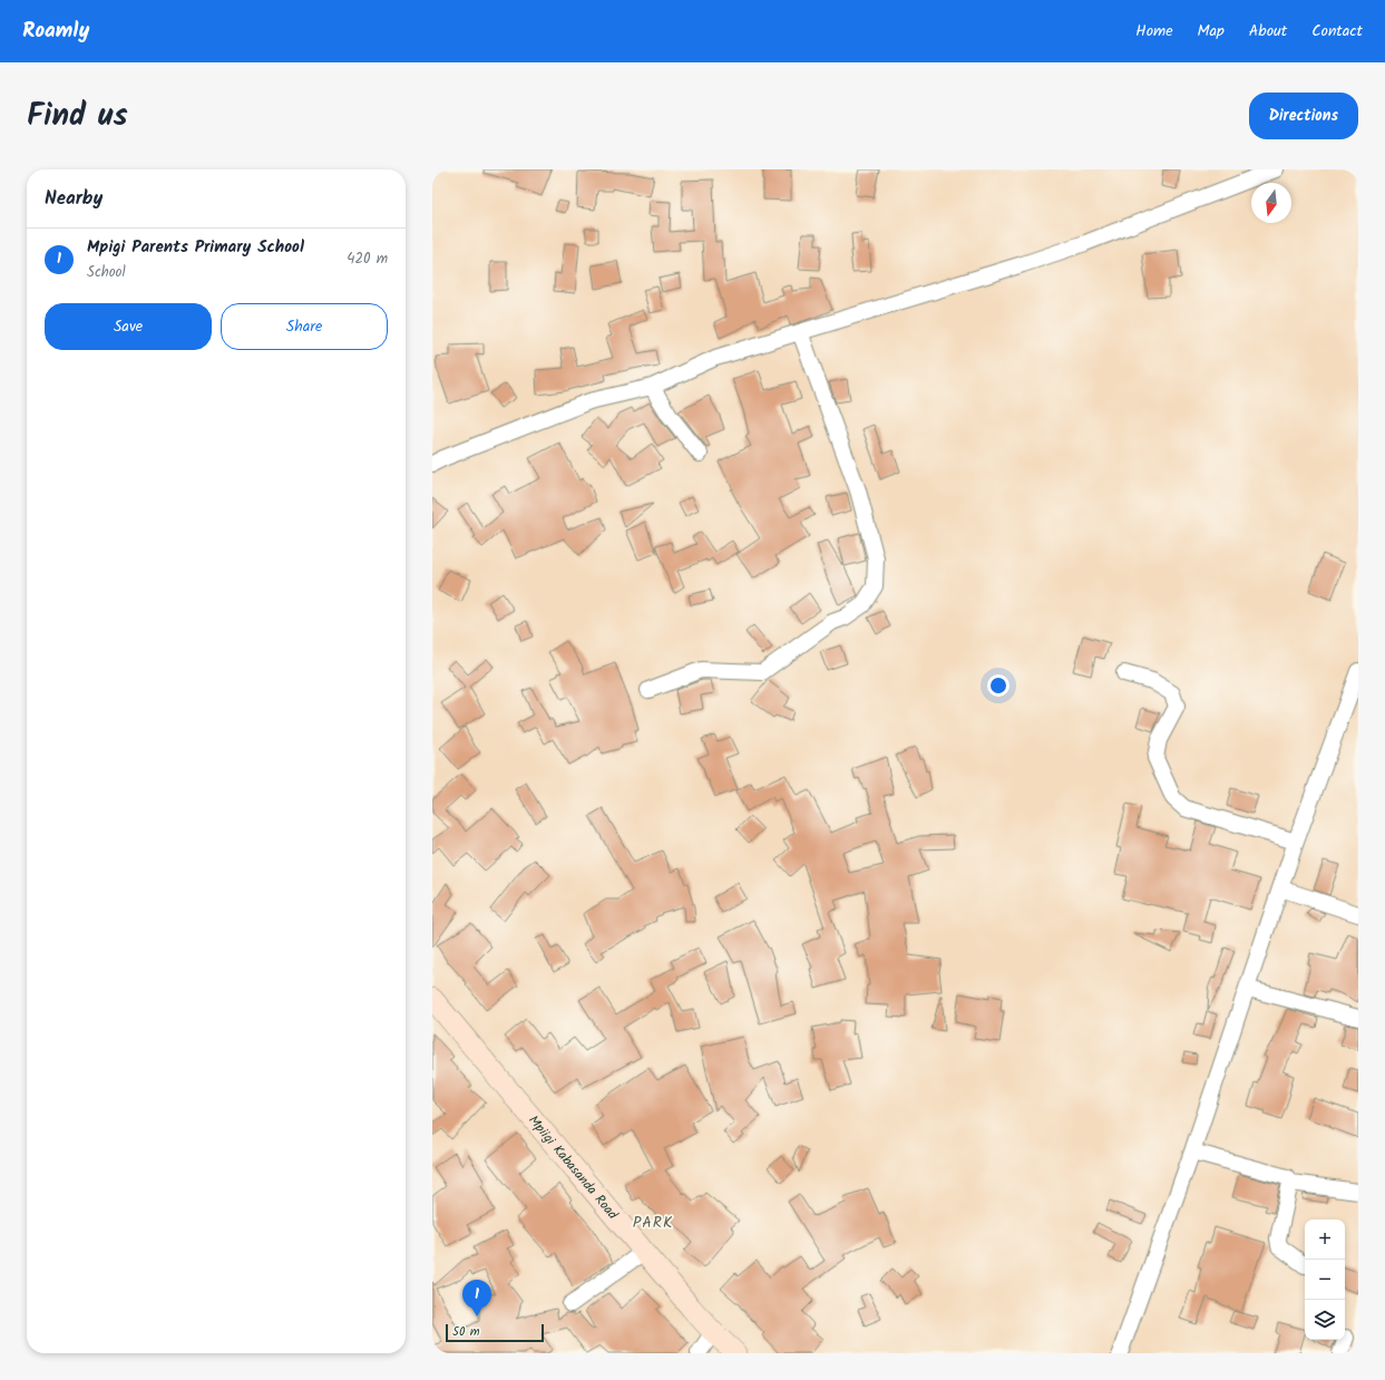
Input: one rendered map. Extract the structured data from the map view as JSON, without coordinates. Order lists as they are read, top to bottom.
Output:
{
  "streets": {
    "main road": ["Mpiigi Kabasanda Road"]
  },
  "districts": ["PARK"],
  "scale_bar": "50 m",
  "north": "bottom",
  "page": {
    "header": "Roamly",
    "nav": [
      "Home",
      "Map",
      "About",
      "Contact"
    ],
    "title": "Find us",
    "buttons": [
      "Directions",
      ["Save", "Share"]
    ],
    "heading": "Nearby",
    "list": [
      {
        "mark": "1",
        "name": "Mpigi Parents Primary School",
        "note": "School",
        "value": "420 m"
      }
    ],
    "map_buttons": ["+", "−"],
    "pins": "1",
    "scale": "50 m"
  }
}
